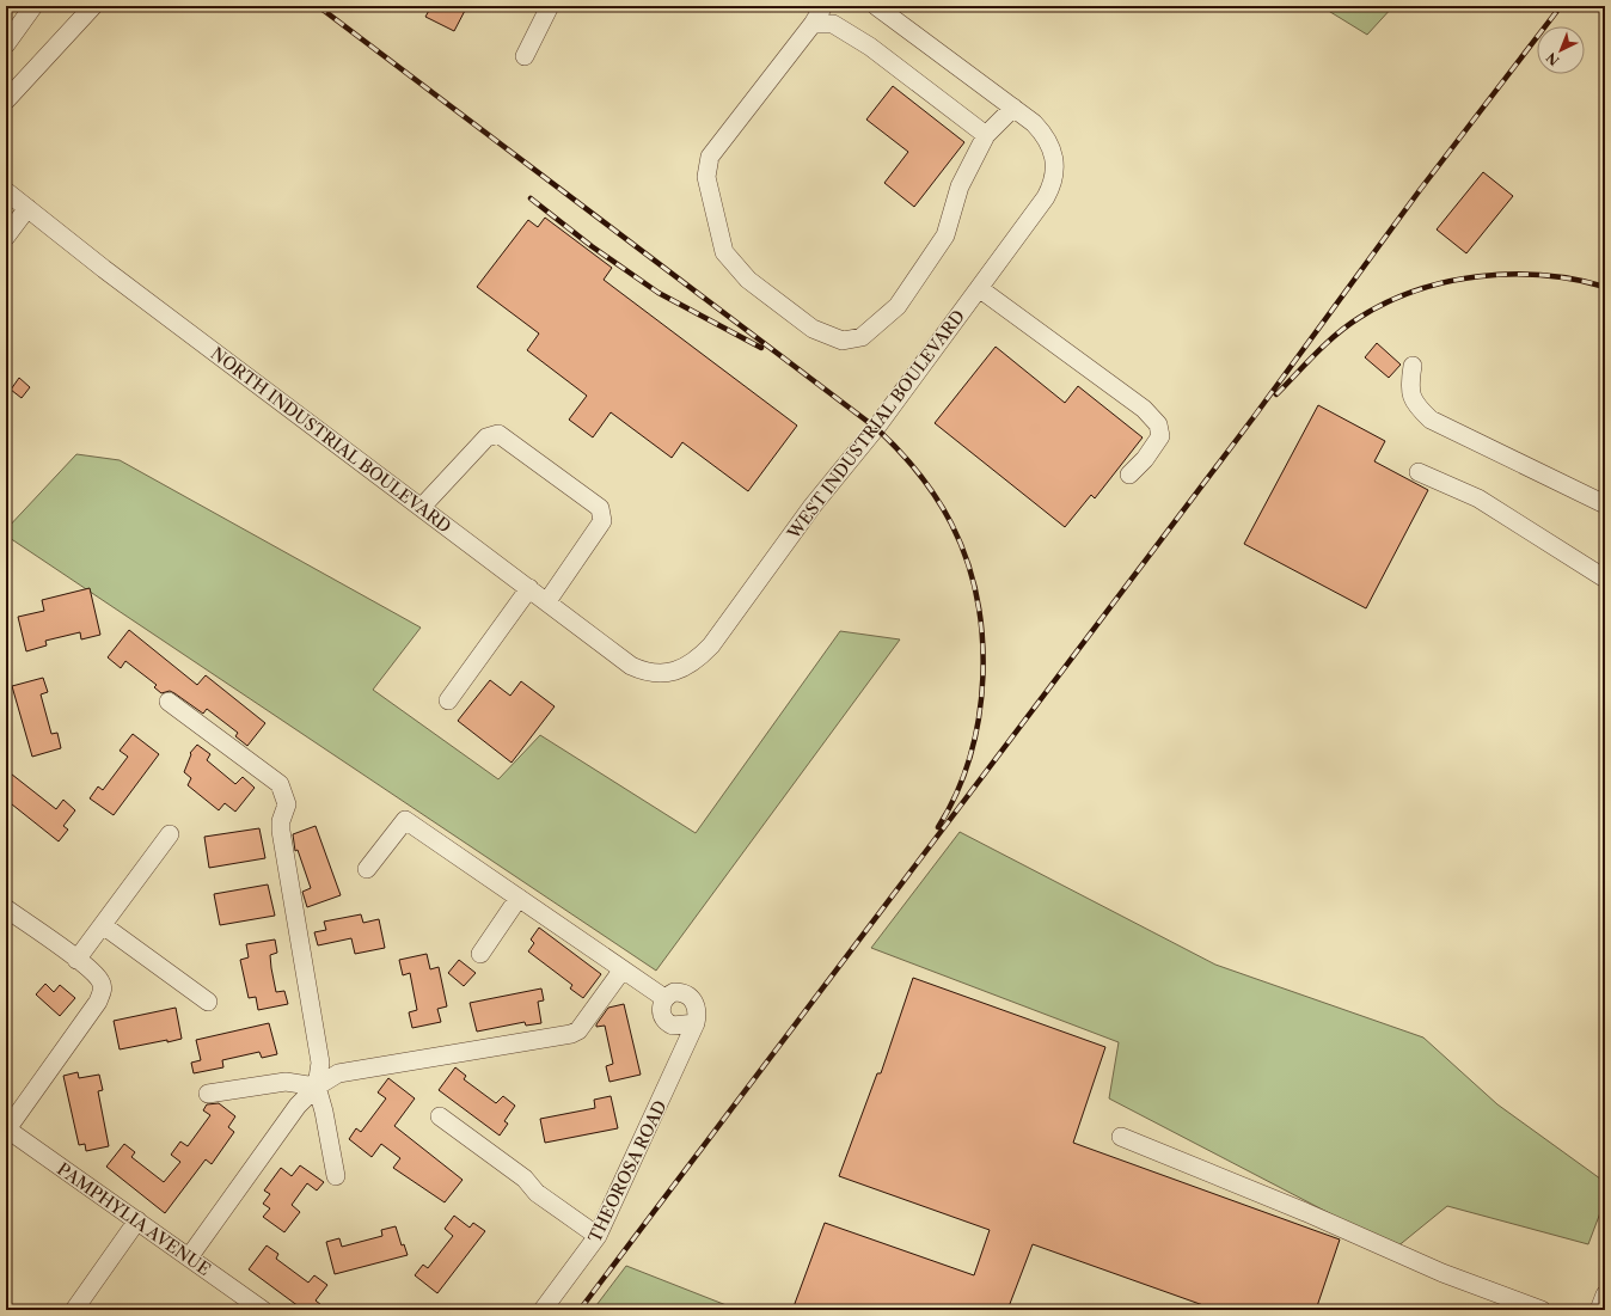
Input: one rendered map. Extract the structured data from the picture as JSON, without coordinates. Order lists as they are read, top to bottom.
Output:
{
  "streets": {
    "street": [
      "WEST INDUSTRIAL BOULEVARD",
      "NORTH INDUSTRIAL BOULEVARD",
      "THEOROSA ROAD",
      "PAMPHYLIA AVENUE"
    ]
  },
  "crossings": [
    ["WEST INDUSTRIAL BOULEVARD", "NORTH INDUSTRIAL BOULEVARD"]
  ],
  "north": "bottom left"
}
